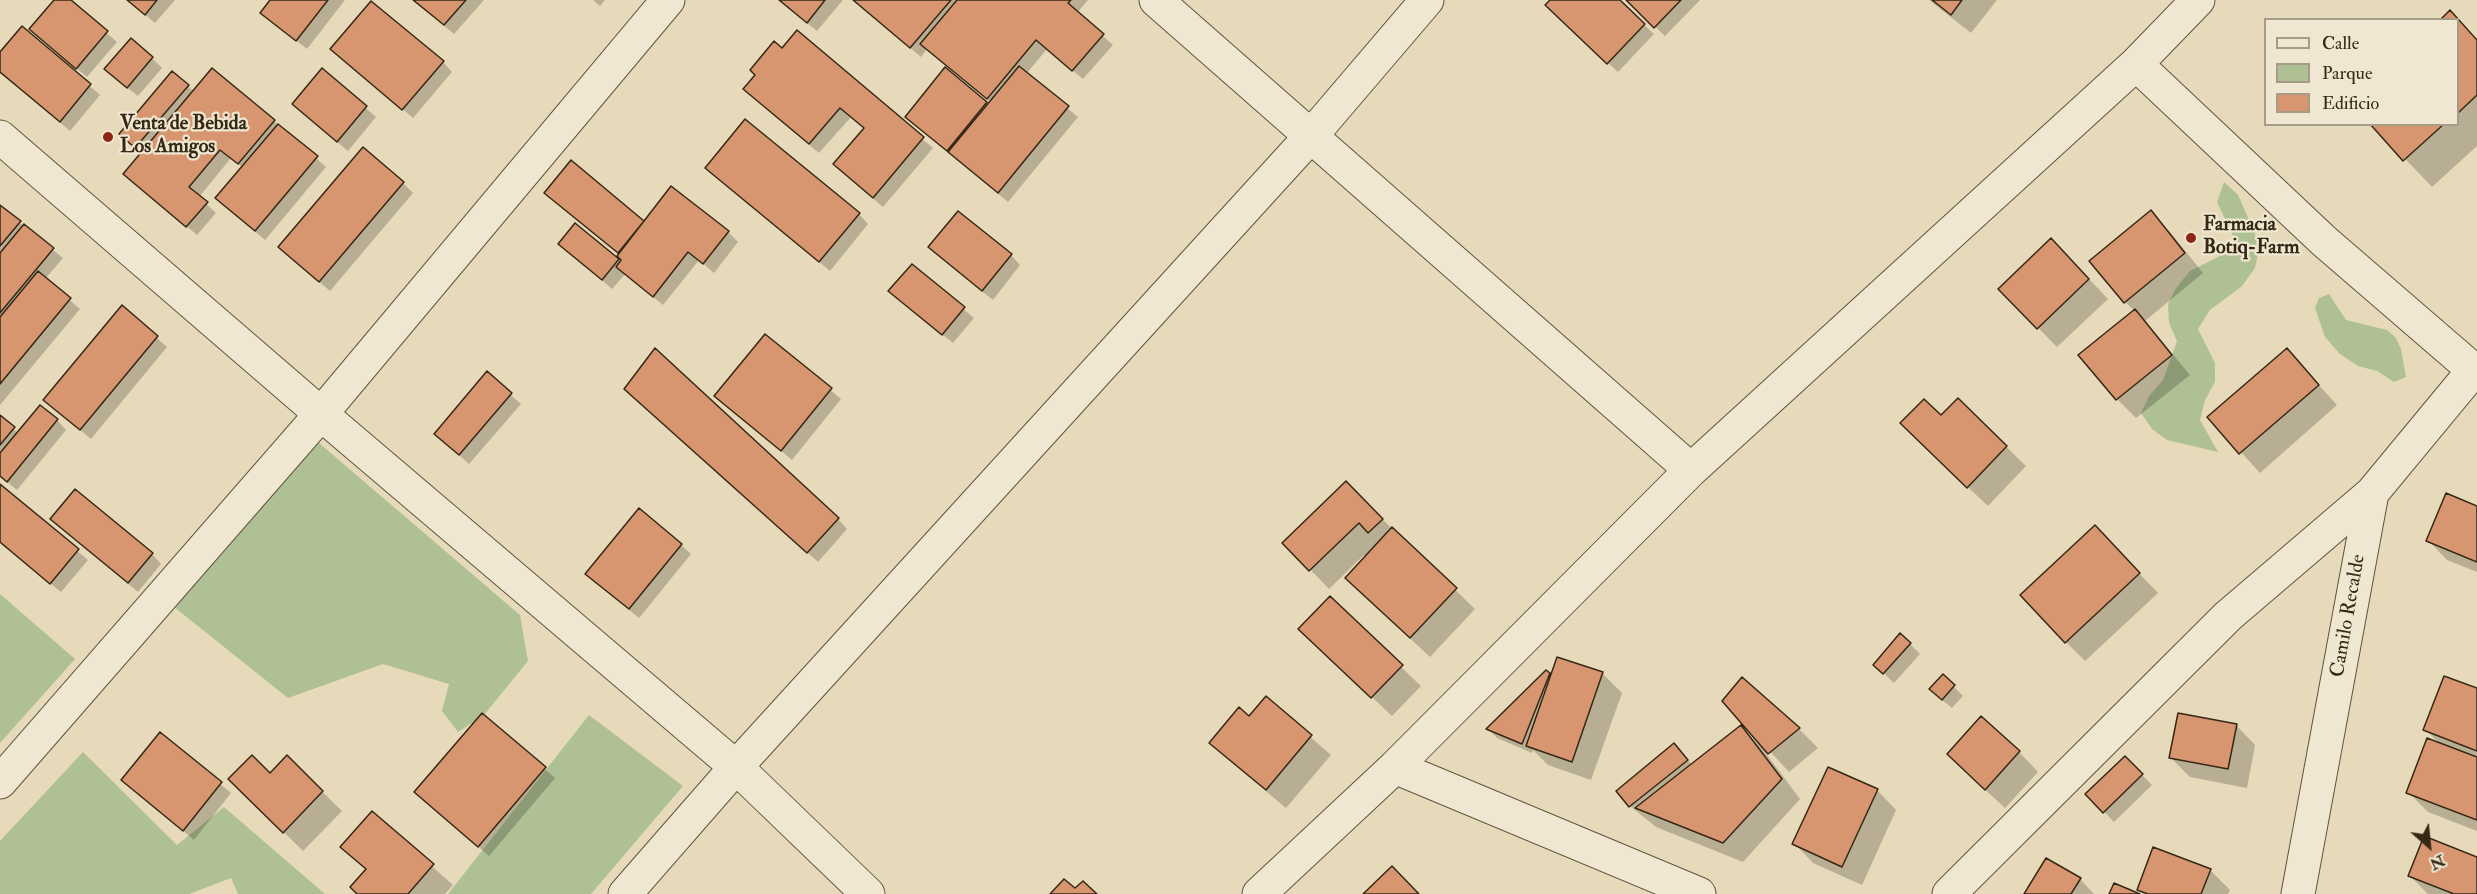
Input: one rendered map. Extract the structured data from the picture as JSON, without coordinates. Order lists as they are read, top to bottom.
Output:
{
  "streets": {
    "street": ["Camilo Recalde"]
  },
  "places": ["Venta de Bebida Los Amigos", "Farmacia Botiq-Farm"],
  "legend": ["Calle", "Parque", "Edificio"],
  "north": "bottom right"
}
